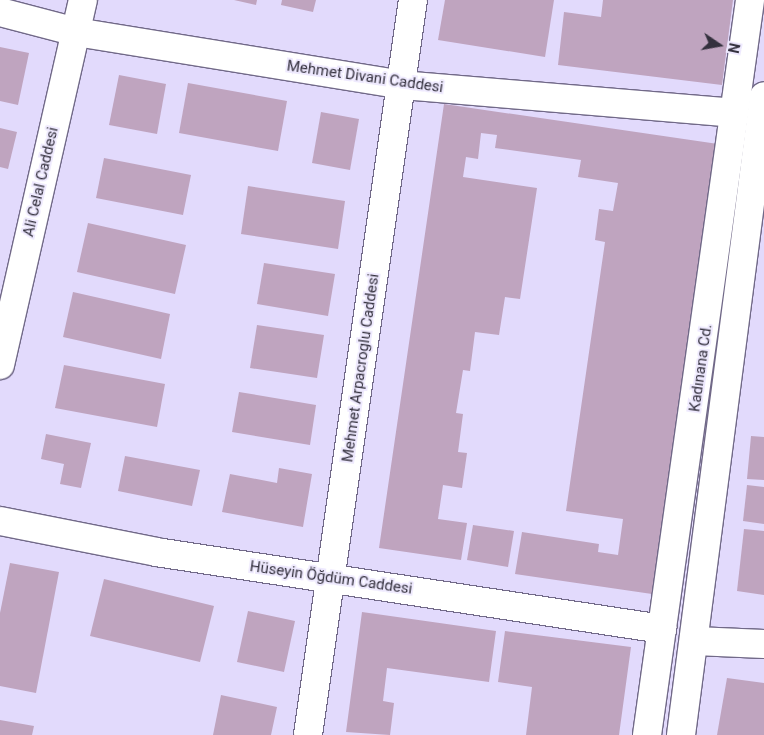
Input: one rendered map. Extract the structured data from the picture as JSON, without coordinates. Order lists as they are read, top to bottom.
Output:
{
  "streets": {
    "street": [
      "Mehmet Divani Caddesi",
      "Ali Celal Caddesi",
      "Mehmet Arpacroglu Caddesi",
      "Kadınana Cd.",
      "Hüseyin Öğdüm Caddesi"
    ]
  },
  "crossings": [
    ["Mehmet Divani Caddesi", "Ali Celal Caddesi"],
    ["Mehmet Divani Caddesi", "Mehmet Arpacroglu Caddesi"],
    ["Mehmet Divani Caddesi", "Kadınana Cd."],
    ["Mehmet Arpacroglu Caddesi", "Hüseyin Öğdüm Caddesi"],
    ["Kadınana Cd.", "Hüseyin Öğdüm Caddesi"]
  ],
  "north": "right"
}
